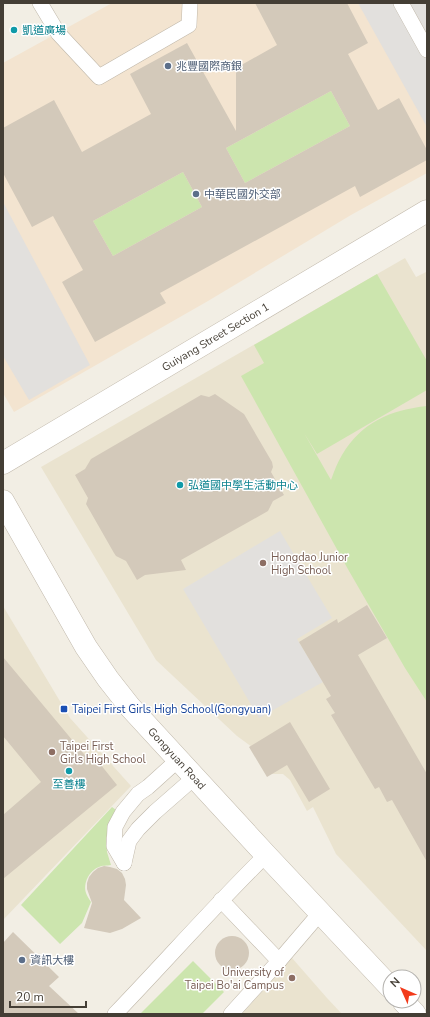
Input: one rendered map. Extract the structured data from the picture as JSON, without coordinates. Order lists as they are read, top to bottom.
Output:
{
  "streets": {
    "street": ["Guiyang Street Section 1", "Gongyuan Road"]
  },
  "places": {
    "other": [
      "凱道廣場",
      "兆豐國際商銀",
      "中華民國外交部",
      "弘道國中學生活動中心",
      "Hongdao Junior High School",
      "Taipei First Girls High School",
      "至善樓",
      "資訊大樓",
      "University of Taipei Bo'ai Campus"
    ],
    "transit": ["Taipei First Girls High School(Gongyuan)"]
  },
  "scale_bar": "20 m",
  "north": "top left"
}
